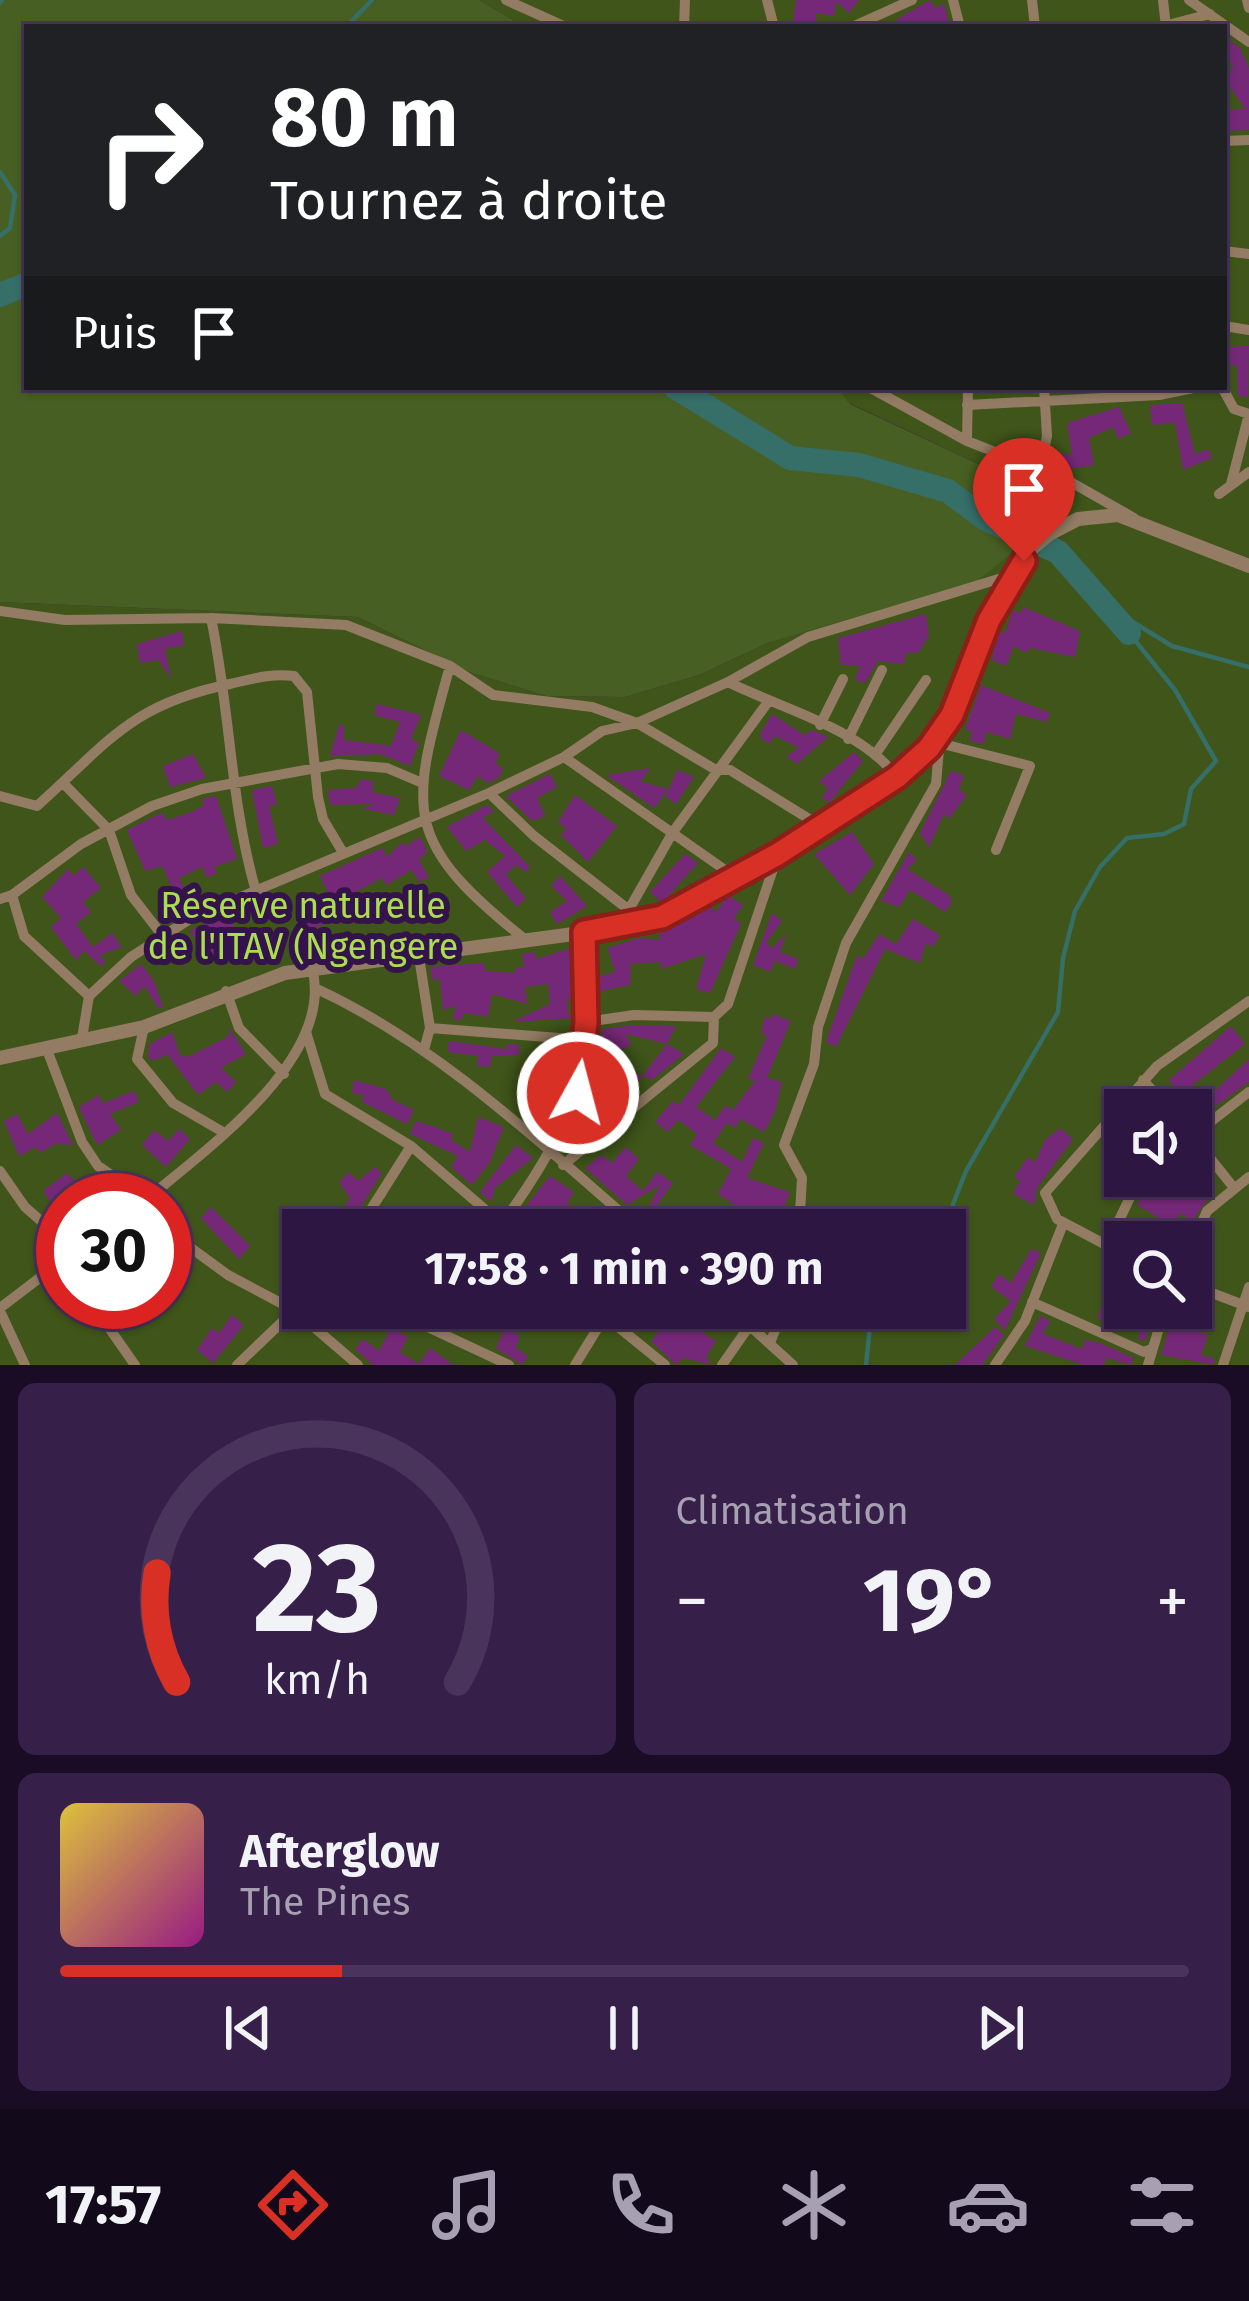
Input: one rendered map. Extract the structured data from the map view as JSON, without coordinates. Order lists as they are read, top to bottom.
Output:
{
  "parks": ["Réserve naturelle de l'ITAV (Ngengere"],
  "page": {
    "turn": ["80 m", "Tournez à droite"],
    "then": "Puis",
    "limit": "30",
    "trip": "17:58 · 1 min · 390 m",
    "tile": "Climatisation",
    "heat": ["−", "19°", "+"],
    "song": ["Afterglow", "The Pines"],
    "tabs": "17:57",
    "gauge": ["23", "km/h"]
  }
}
